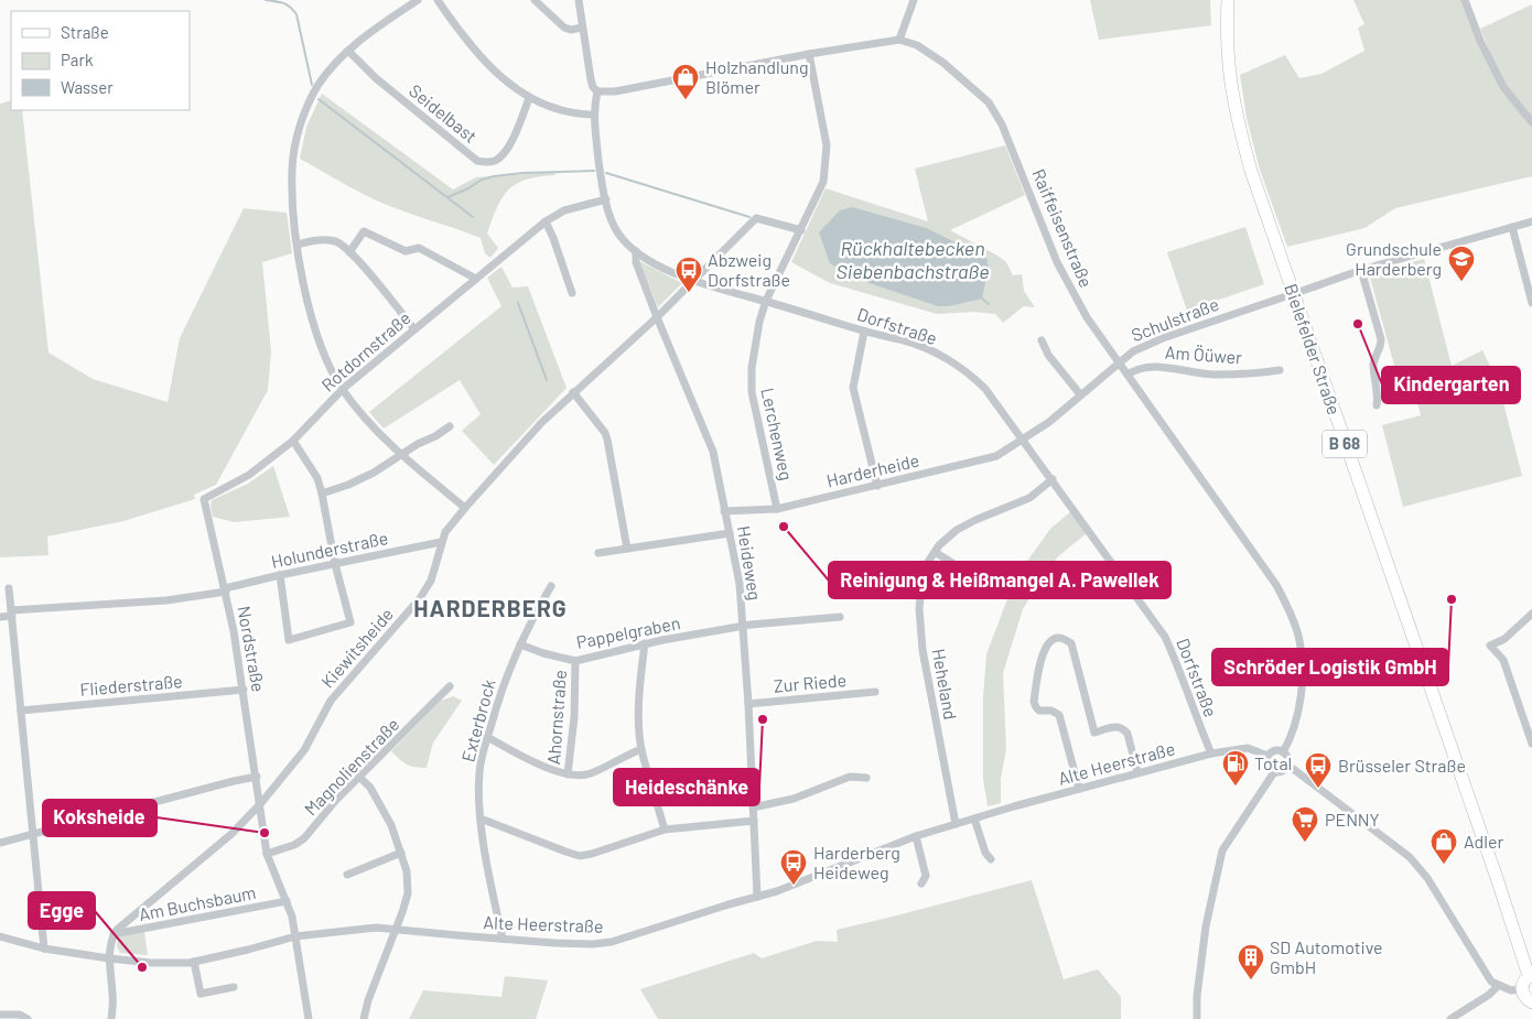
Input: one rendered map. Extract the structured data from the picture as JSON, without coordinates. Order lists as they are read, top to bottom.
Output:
{
  "streets": {
    "main road": ["Bielefelder Straße", "B 68"],
    "street": [
      "Seidelbast",
      "Raiffeisenstraße",
      "Schulstraße",
      "Dorfstraße",
      "Rotdornstraße",
      "Am Öüwer",
      "Lerchenweg",
      "Harderheide",
      "Holunderstraße",
      "Heideweg",
      "Pappelgraben",
      "Kiewitsheide",
      "Nordstraße",
      "Zur Riede",
      "Heheland",
      "Fliederstraße",
      "Ahornstraße",
      "Exterbrock",
      "Alte Heerstraße",
      "Magnolienstraße",
      "Am Buchsbaum"
    ]
  },
  "crossings": [
    ["Raiffeisenstraße", "Schulstraße"],
    ["Raiffeisenstraße", "Am Öüwer"],
    ["Raiffeisenstraße", "Alte Heerstraße"],
    ["Schulstraße", "Dorfstraße"],
    ["Schulstraße", "Harderheide"],
    ["Dorfstraße", "Rotdornstraße"],
    ["Dorfstraße", "Lerchenweg"],
    ["Dorfstraße", "Harderheide"],
    ["Dorfstraße", "Heideweg"],
    ["Dorfstraße", "Kiewitsheide"],
    ["Dorfstraße", "Heheland"],
    ["Dorfstraße", "Alte Heerstraße"],
    ["Rotdornstraße", "Nordstraße"],
    ["Lerchenweg", "Harderheide"],
    ["Lerchenweg", "Kiewitsheide"],
    ["Harderheide", "Heideweg"],
    ["Holunderstraße", "Kiewitsheide"],
    ["Holunderstraße", "Nordstraße"],
    ["Heideweg", "Pappelgraben"],
    ["Heideweg", "Kiewitsheide"],
    ["Heideweg", "Zur Riede"],
    ["Heideweg", "Alte Heerstraße"],
    ["Pappelgraben", "Ahornstraße"],
    ["Pappelgraben", "Exterbrock"],
    ["Kiewitsheide", "Nordstraße"],
    ["Kiewitsheide", "Am Buchsbaum"],
    ["Nordstraße", "Fliederstraße"],
    ["Nordstraße", "Alte Heerstraße"],
    ["Nordstraße", "Magnolienstraße"],
    ["Nordstraße", "Am Buchsbaum"],
    ["Heheland", "Alte Heerstraße"],
    ["Exterbrock", "Alte Heerstraße"]
  ],
  "districts": ["HARDERBERG"],
  "water": ["Rückhaltebecken Siebenbachstraße"],
  "places": {
    "shop": ["Holzhandlung Blömer", "Adler"],
    "school or university": ["Grundschule Harderberg"],
    "bus stop": ["Abzweig Dorfstraße", "Brüsseler Straße", "Harderberg Heideweg"],
    "other": [
      "Kindergarten",
      "Reinigung & Heißmangel A. Pawellek",
      "Schröder Logistik GmbH",
      "Heideschänke",
      "Koksheide",
      "Egge"
    ],
    "fuel station": ["Total"],
    "supermarket": ["PENNY"],
    "building": ["SD Automotive GmbH"]
  },
  "legend": ["Straße", "Park", "Wasser"]
}
